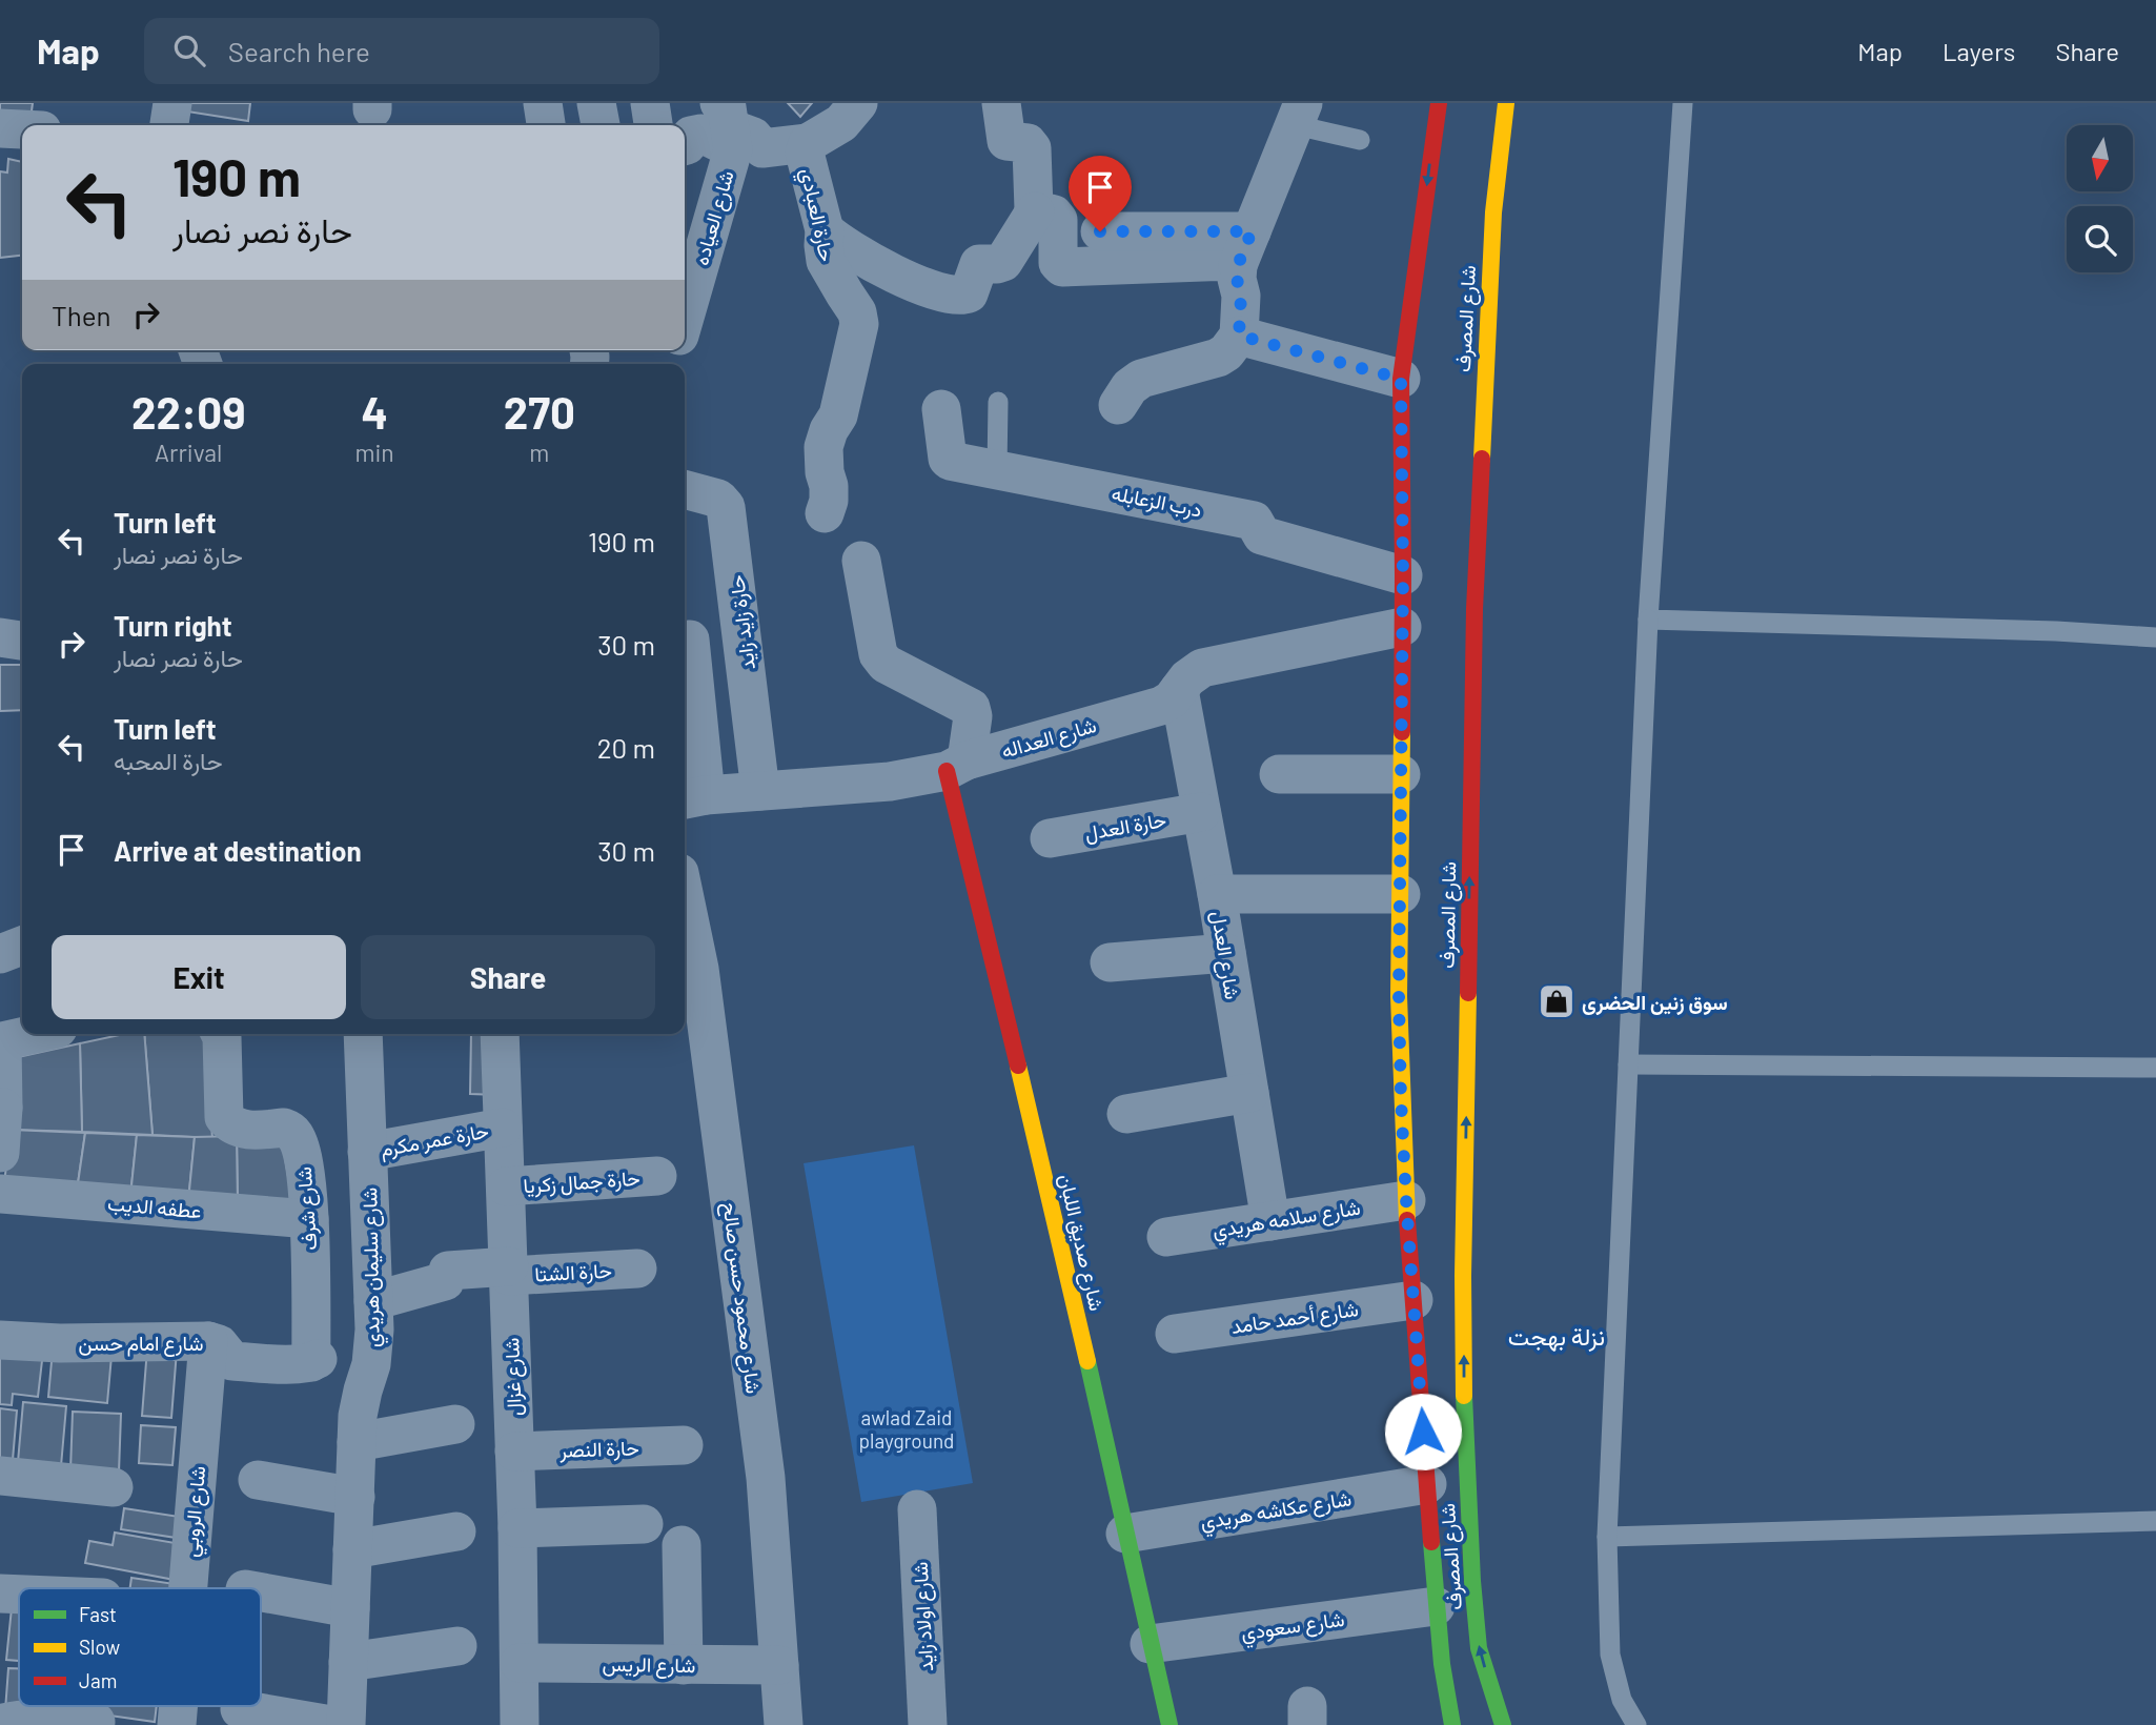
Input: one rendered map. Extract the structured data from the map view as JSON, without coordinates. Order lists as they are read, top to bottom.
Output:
{
  "streets": {
    "street": [
      "حارة العبادي",
      "شارع العياده",
      "شارع المصرف",
      "درب الزعابله",
      "حارة زايد زايد",
      "شارع العداله",
      "حارة العدل",
      "شارع العدل",
      "حارة عمر مكرم",
      "حارة جمال زكريا",
      "عطفه الديب",
      "شارع شرف",
      "شارع سلامه هريدي",
      "شارع صديق اللبان",
      "شارع سليمان هريدي",
      "حارة الشتا",
      "شارع محمود حسن صالح",
      "شارع أحمد حامد",
      "شارع امام حسن",
      "شارع غزال",
      "حارة النصر",
      "شارع عكاشه هريدي",
      "شارع الروبي",
      "شارع اولاد زايد",
      "شارع سعودي",
      "شارع الريس"
    ]
  },
  "crossings": [
    ["شارع المصرف", "درب الزعابله"],
    ["شارع المصرف", "شارع العداله"],
    ["شارع المصرف", "شارع سلامه هريدي"],
    ["شارع المصرف", "شارع أحمد حامد"],
    ["شارع المصرف", "شارع عكاشه هريدي"],
    ["شارع المصرف", "شارع سعودي"],
    ["حارة زايد زايد", "شارع العداله"],
    ["شارع العداله", "شارع العدل"],
    ["شارع العداله", "شارع صديق اللبان"],
    ["حارة العدل", "شارع العدل"],
    ["شارع العدل", "شارع سلامه هريدي"],
    ["حارة عمر مكرم", "شارع سليمان هريدي"],
    ["حارة عمر مكرم", "شارع غزال"],
    ["حارة جمال زكريا", "شارع غزال"],
    ["عطفه الديب", "شارع شرف"],
    ["شارع شرف", "شارع امام حسن"],
    ["شارع صديق اللبان", "شارع عكاشه هريدي"],
    ["شارع صديق اللبان", "شارع سعودي"],
    ["شارع سليمان هريدي", "حارة الشتا"],
    ["حارة الشتا", "شارع غزال"],
    ["شارع محمود حسن صالح", "شارع الريس"],
    ["شارع امام حسن", "شارع الروبي"],
    ["شارع غزال", "حارة النصر"],
    ["شارع غزال", "شارع الريس"]
  ],
  "districts": ["نزلة بهجت"],
  "parks": ["awlad Zaid playground"],
  "places": {
    "shop": ["سوق زنين الحضرى"]
  },
  "legend": ["Fast", "Slow", "Jam"],
  "north": "bottom",
  "page": {
    "header": "Map",
    "search": "Search here",
    "nav": ["Map", "Layers", "Share"],
    "turn": ["190 m", "حارة نصر نصار"],
    "then": "Then",
    "eta": [
      "22:09",
      "Arrival",
      "4",
      "min",
      "270",
      "m"
    ],
    "list": [
      {
        "name": "Turn left",
        "note": "حارة نصر نصار",
        "value": "190 m"
      },
      {
        "name": "Turn right",
        "note": "حارة نصر نصار",
        "value": "30 m"
      },
      {
        "name": "Turn left",
        "note": "حارة المحبه",
        "value": "20 m"
      },
      {
        "name": "Arrive at destination",
        "value": "30 m"
      }
    ],
    "buttons": ["Exit", "Share"]
  }
}
